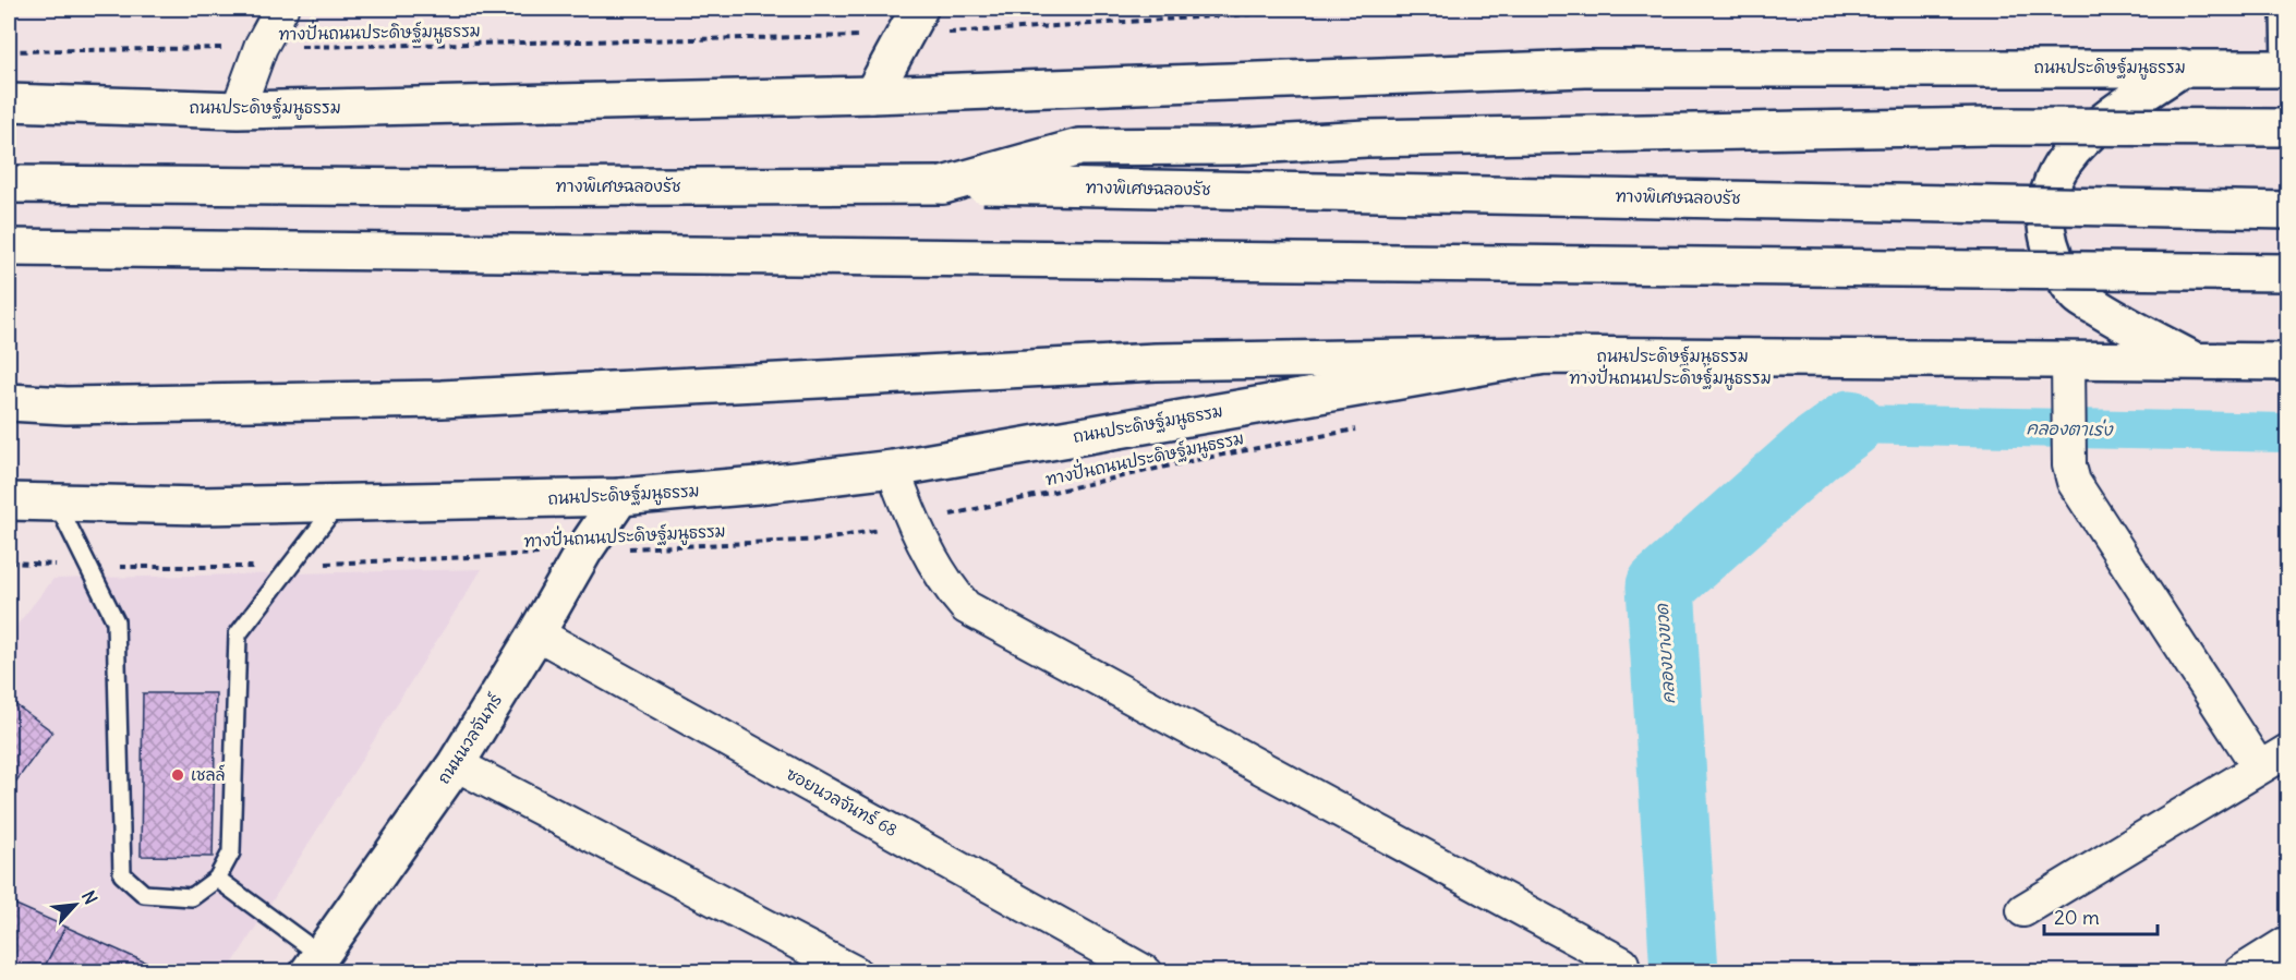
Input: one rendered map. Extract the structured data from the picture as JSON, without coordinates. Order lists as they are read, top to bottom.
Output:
{
  "streets": {
    "main road": ["ถนนประดิษฐ์มนูธรรม", "ทางพิเศษฉลองรัช", "ถนนนวลจันทร์"],
    "street": ["ซอยนวลจันทร์ 68"],
    "path": ["ทางปั่นถนนประดิษฐ์มนูธรรม"]
  },
  "crossings": [
    ["ทางปั่นถนนประดิษฐ์มนูธรรม", "ถนนนวลจันทร์"],
    ["ถนนประดิษฐ์มนูธรรม", "ถนนนวลจันทร์"],
    ["ถนนนวลจันทร์", "ซอยนวลจันทร์ 68"]
  ],
  "water": ["คลองตาเร่ง", "คลองบางขวด"],
  "places": ["เชลล์"],
  "scale_bar": "20 m",
  "north": "top right"
}
